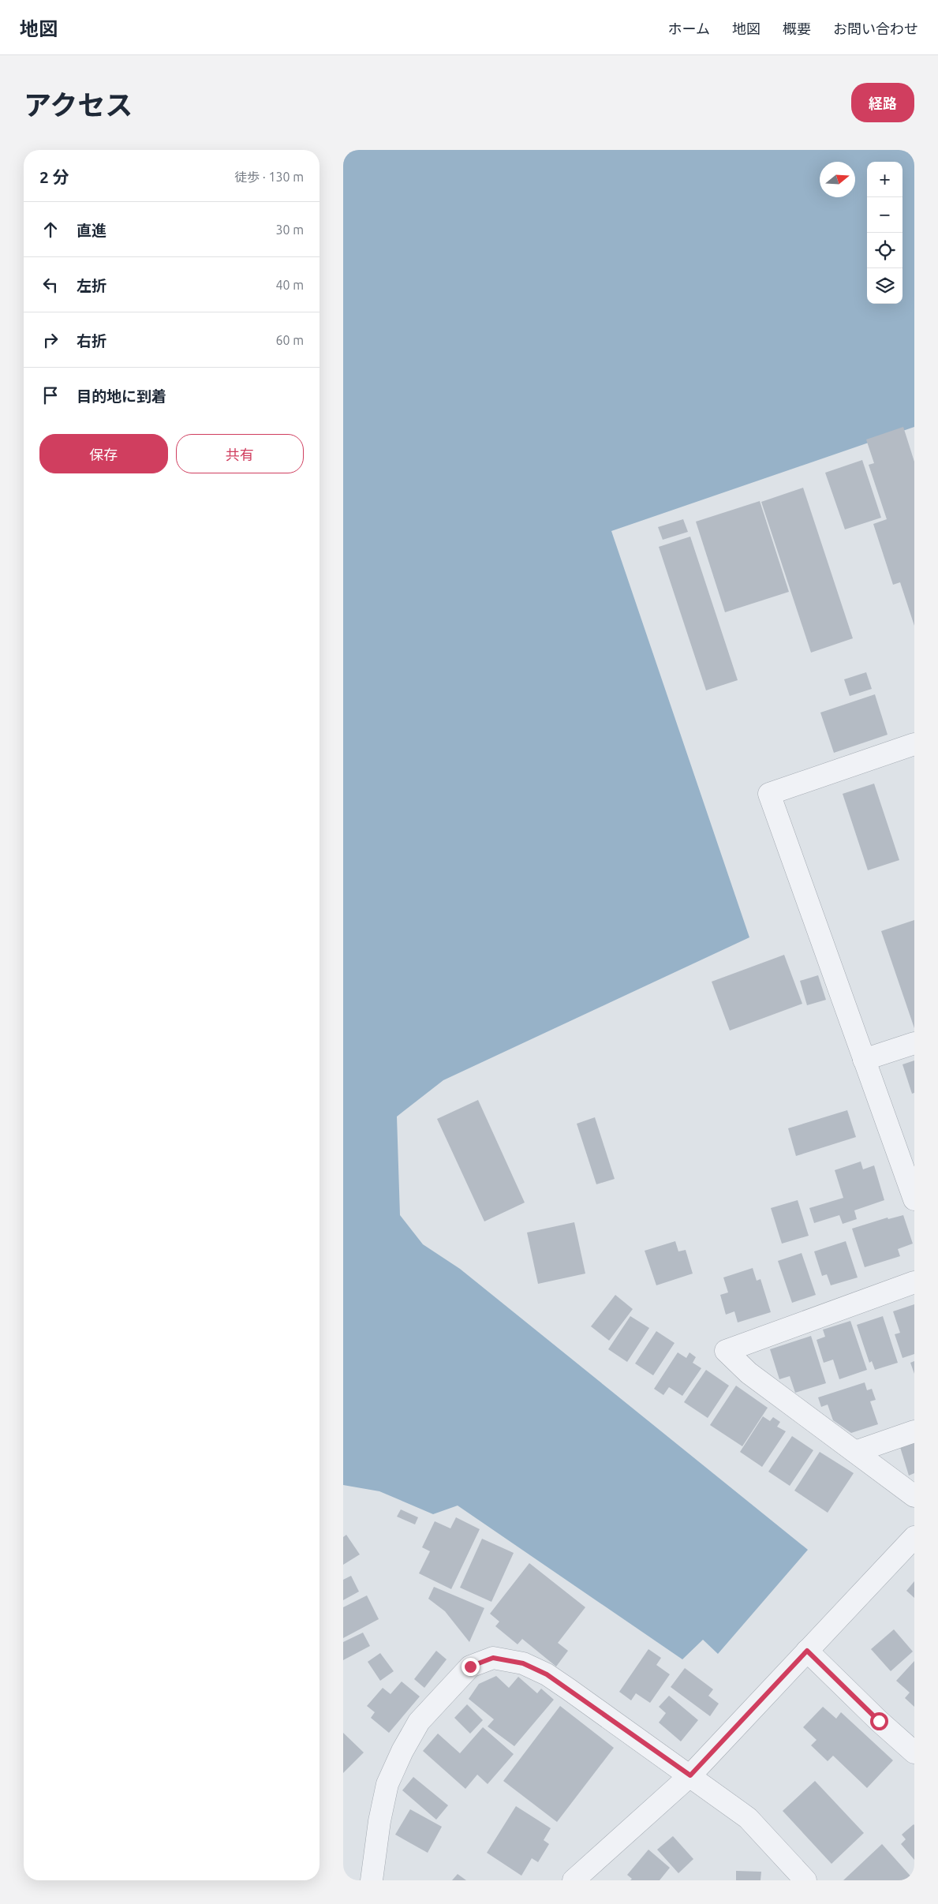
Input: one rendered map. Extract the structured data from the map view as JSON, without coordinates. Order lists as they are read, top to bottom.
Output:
{
  "north": "right",
  "page": {
    "header": "地図",
    "nav": [
      "ホーム",
      "地図",
      "概要",
      "お問い合わせ"
    ],
    "title": "アクセス",
    "buttons": [
      "経路",
      ["保存", "共有"]
    ],
    "heading": ["2 分", "徒歩 · 130 m"],
    "map_buttons": ["+", "−"],
    "list": [
      ["直進", "30 m"],
      ["左折", "40 m"],
      ["右折", "60 m"],
      "目的地に到着"
    ]
  }
}
